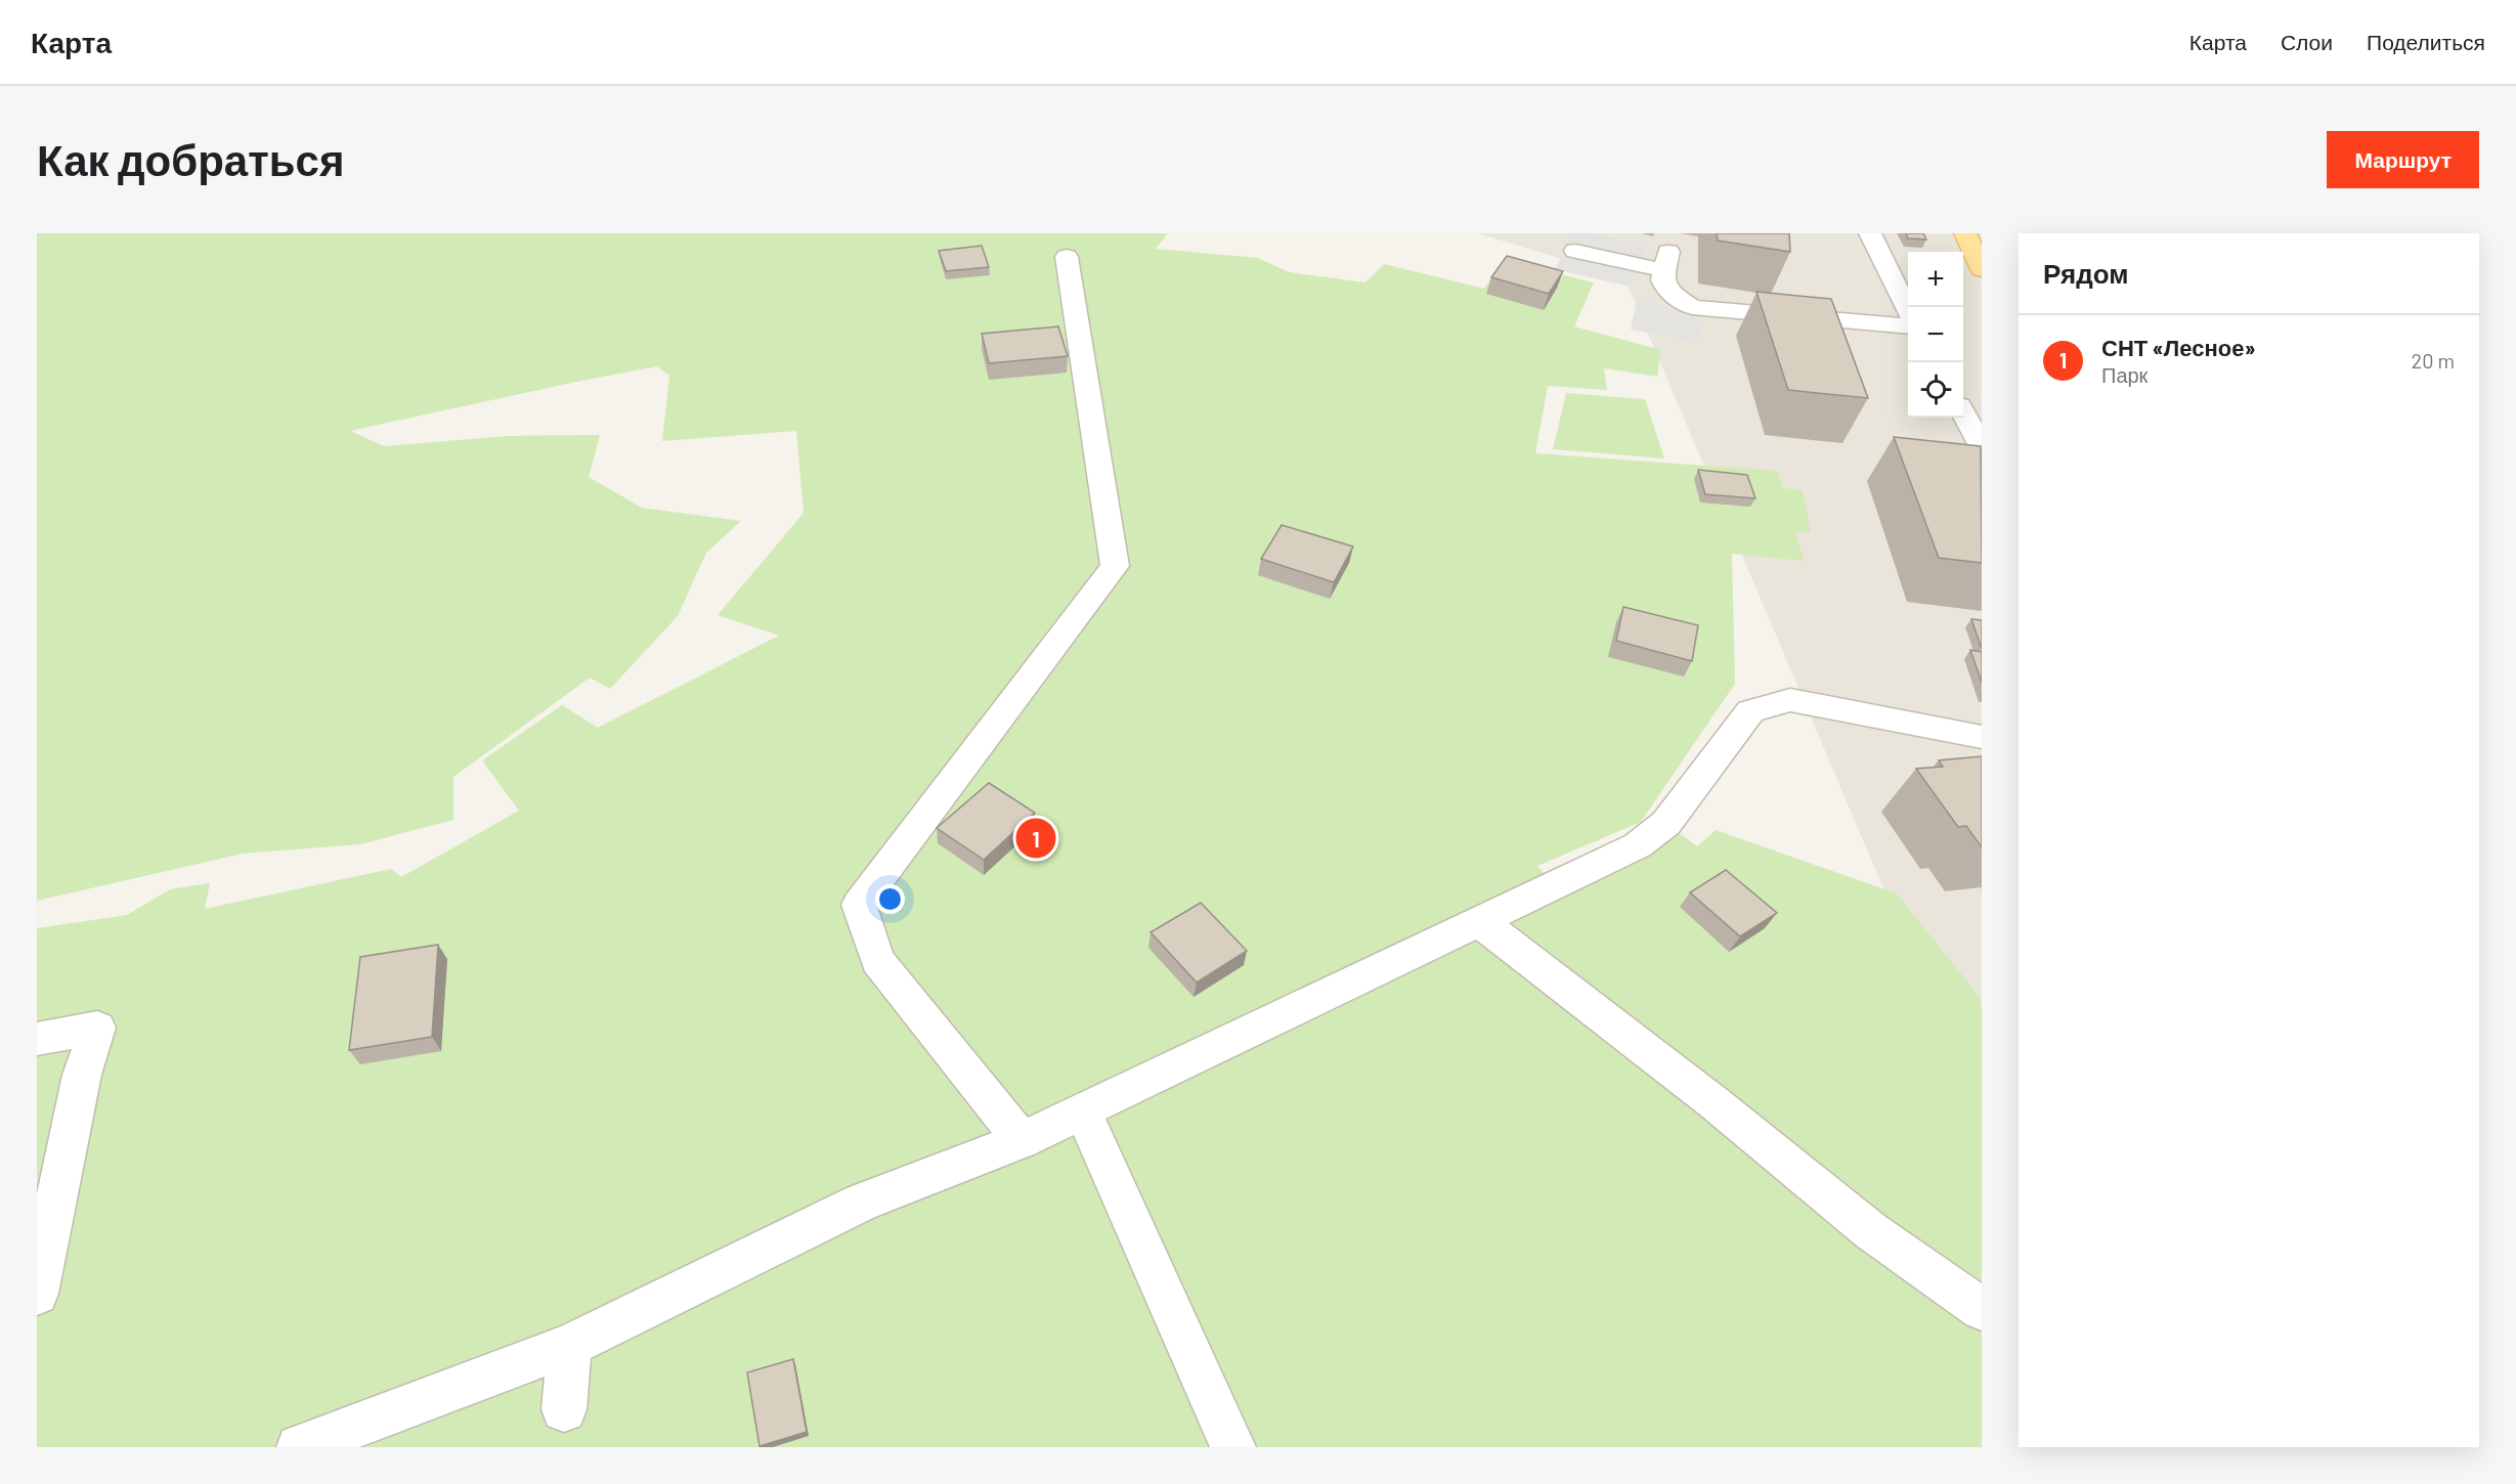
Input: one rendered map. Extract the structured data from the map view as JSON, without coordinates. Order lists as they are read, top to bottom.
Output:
{
  "page": {
    "header": "Карта",
    "nav": ["Карта", "Слои", "Поделиться"],
    "buttons": "Маршрут",
    "title": "Как добраться",
    "heading": "Рядом",
    "map_buttons": ["+", "−"],
    "list": [
      {
        "mark": "1",
        "name": "СНТ «Лесное»",
        "note": "Парк",
        "value": "20 m"
      }
    ],
    "pins": "1"
  }
}
